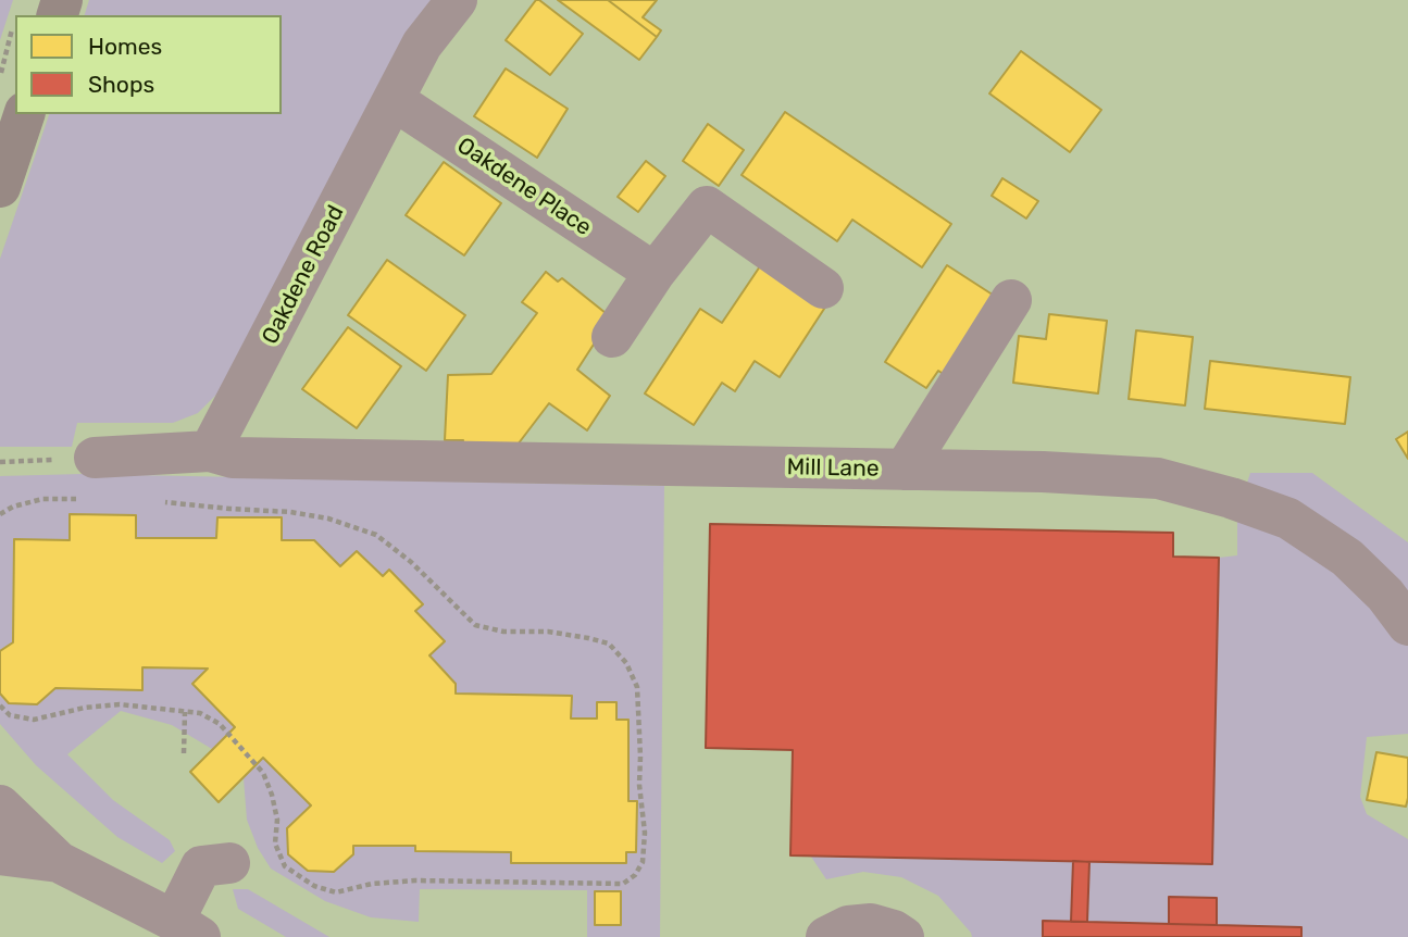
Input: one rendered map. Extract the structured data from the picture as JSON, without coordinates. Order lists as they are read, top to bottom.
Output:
{
  "streets": {
    "street": ["Oakdene Place", "Oakdene Road", "Mill Lane"]
  },
  "crossings": [
    ["Oakdene Place", "Oakdene Road"],
    ["Oakdene Road", "Mill Lane"]
  ],
  "legend": ["Homes", "Shops"]
}
